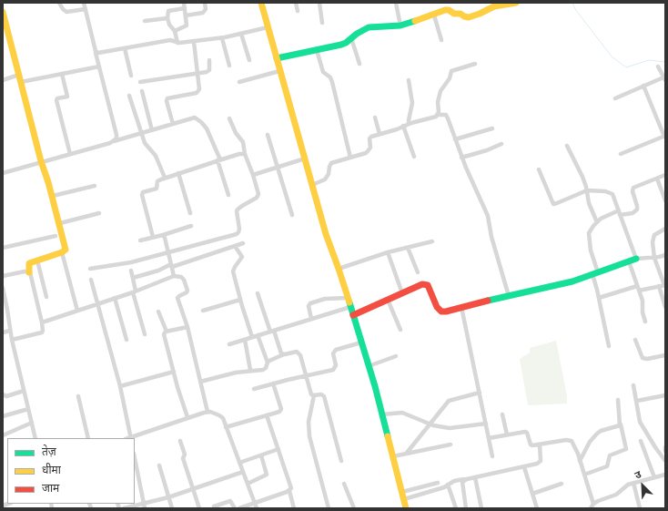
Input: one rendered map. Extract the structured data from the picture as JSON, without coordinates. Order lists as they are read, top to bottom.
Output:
{
  "legend": ["तेज़", "धीमा", "जाम"],
  "north": "top left"
}
